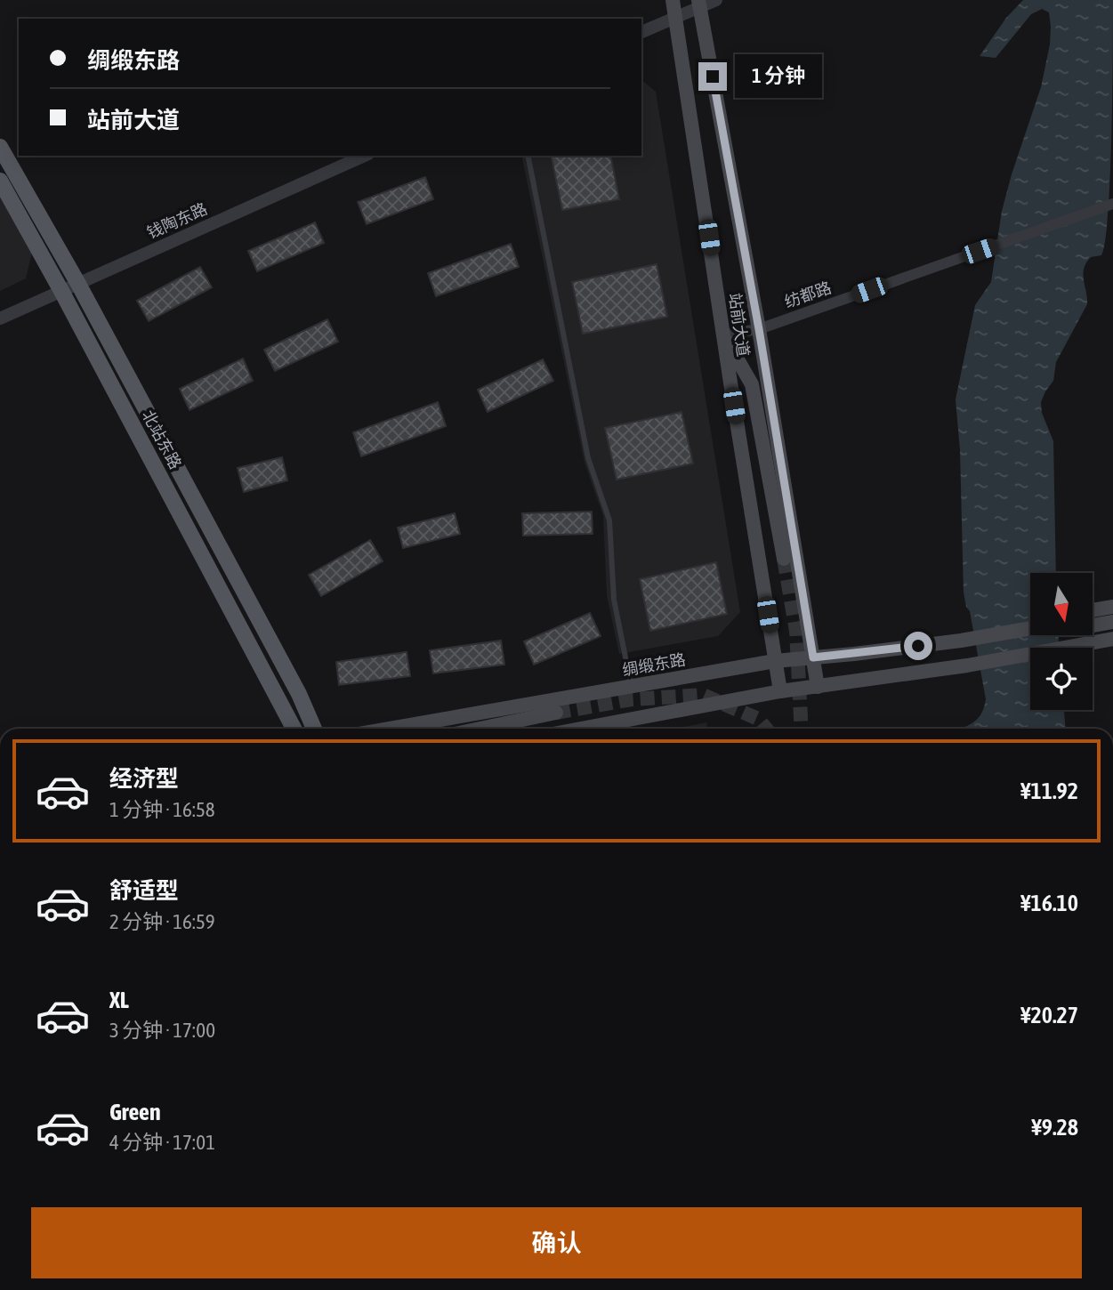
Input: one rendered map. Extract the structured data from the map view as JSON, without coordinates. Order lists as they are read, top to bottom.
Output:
{
  "streets": {
    "main road": ["站前大道", "北站东路", "绸缎东路"],
    "street": ["钱陶东路", "纺都路"]
  },
  "crossings": [
    ["钱陶东路", "北站东路"],
    ["纺都路", "站前大道"],
    ["站前大道", "绸缎东路"]
  ],
  "north": "bottom",
  "page": {
    "banner": ["绸缎东路", "站前大道"],
    "bubble": "1 分钟",
    "list": [
      {
        "name": "经济型",
        "note": "1 分钟 · 16:58",
        "value": "¥11.92"
      },
      {
        "name": "舒适型",
        "note": "2 分钟 · 16:59",
        "value": "¥16.10"
      },
      {
        "name": "XL",
        "note": "3 分钟 · 17:00",
        "value": "¥20.27"
      },
      {
        "name": "Green",
        "note": "4 分钟 · 17:01",
        "value": "¥9.28"
      }
    ],
    "buttons": "确认"
  }
}
